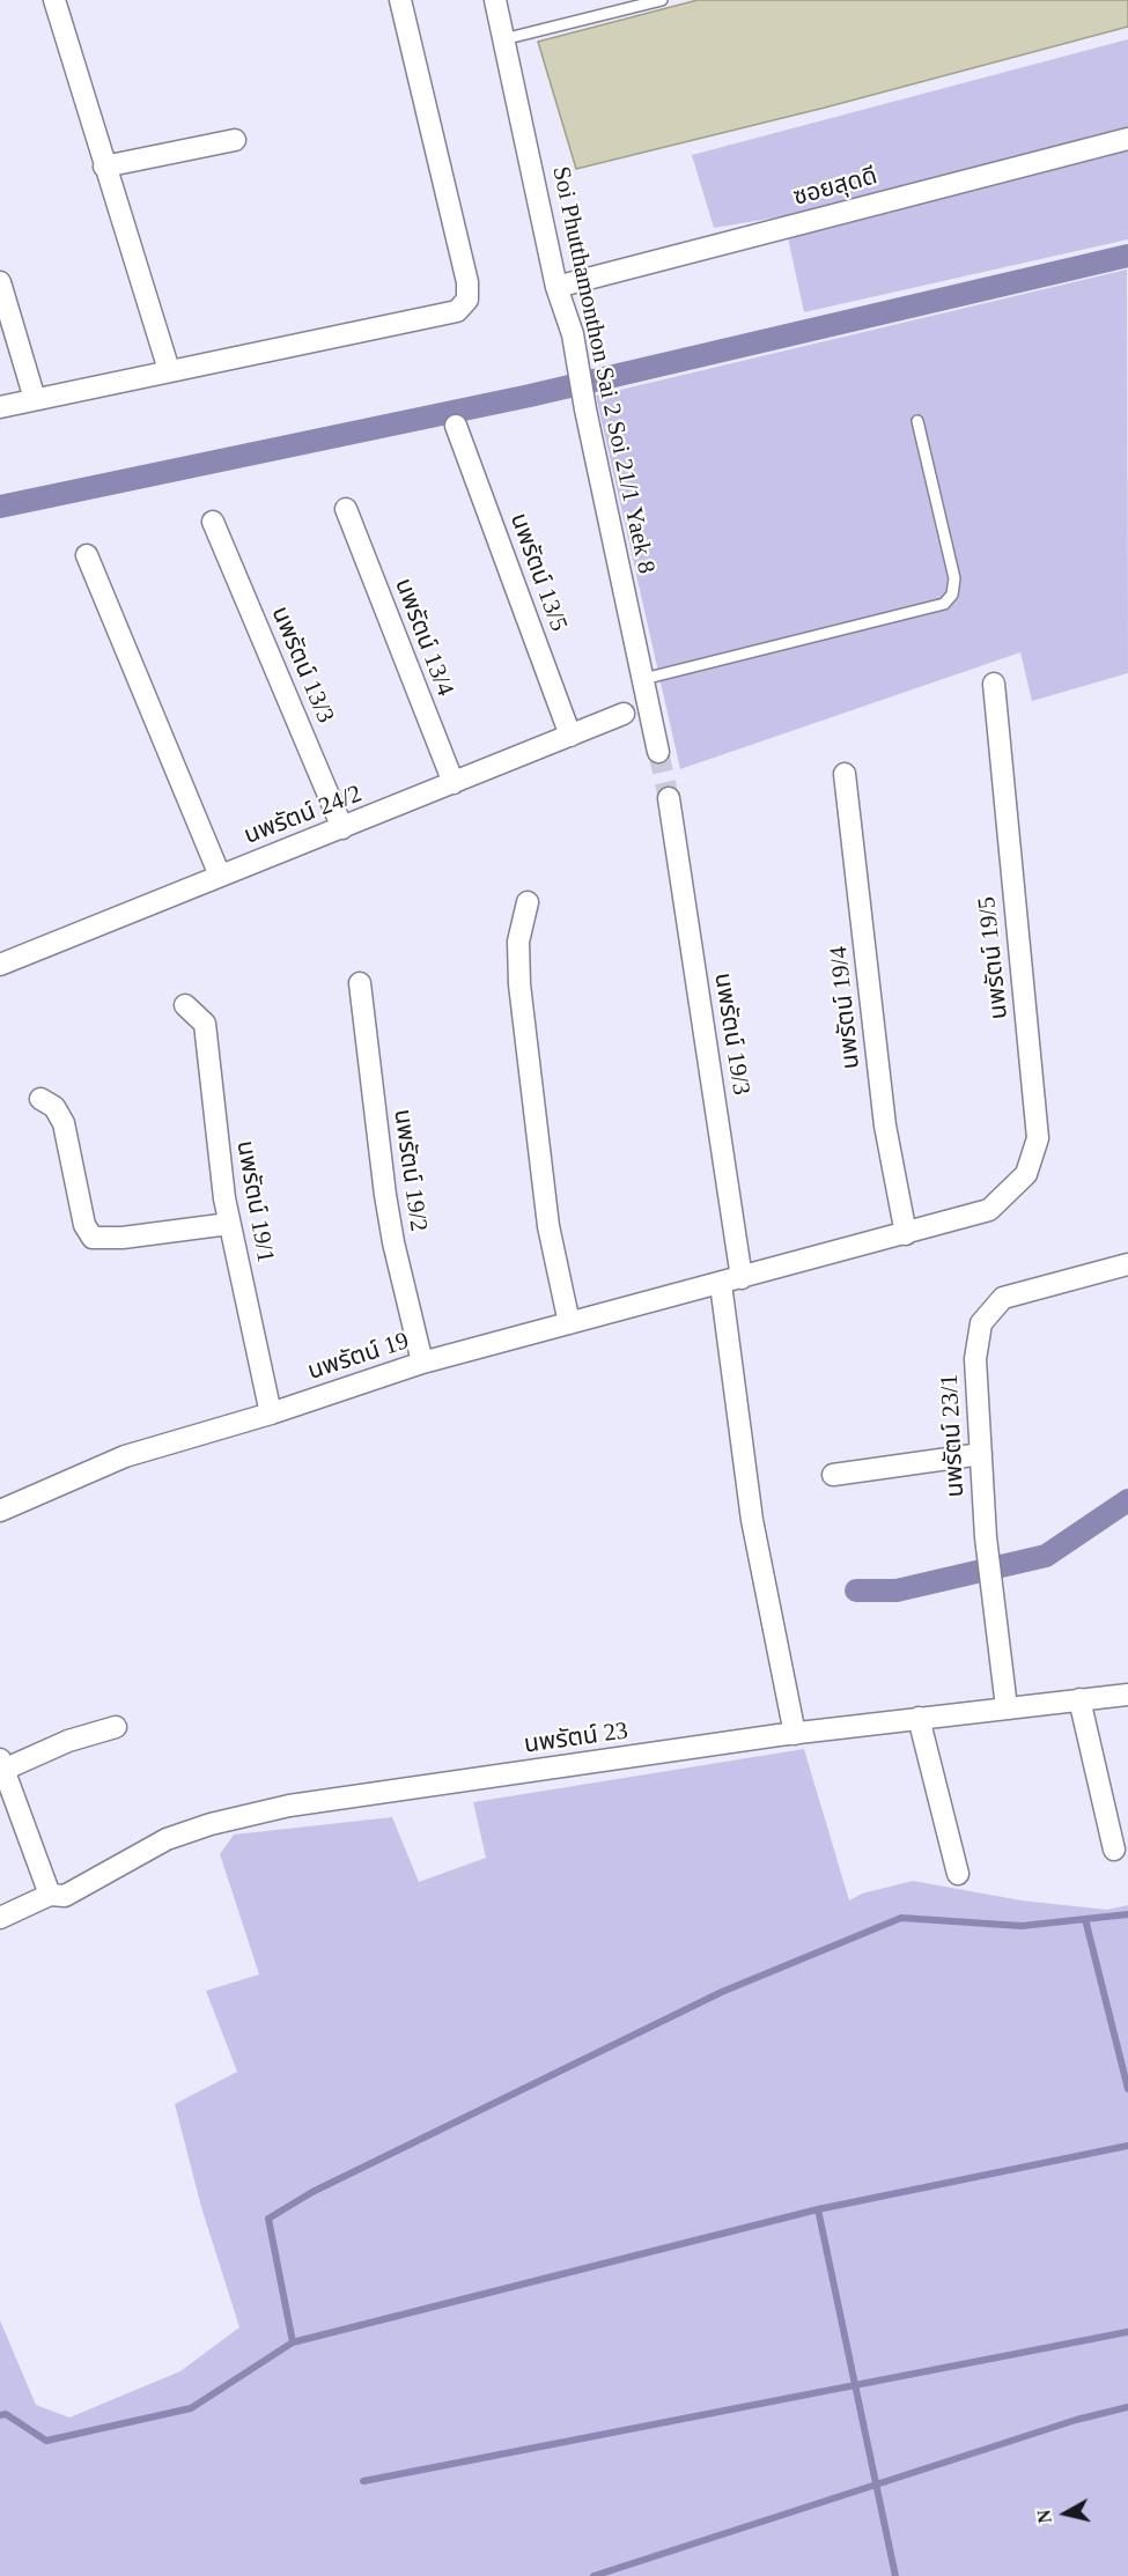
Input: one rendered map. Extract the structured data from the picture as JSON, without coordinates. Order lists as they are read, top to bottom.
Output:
{
  "streets": {
    "street": [
      "ซอยสุดดี",
      "Soi Phutthamonthon Sai 2 Soi 21/1 Yaek 8",
      "นพรัตน์ 13/5",
      "นพรัตน์ 13/4",
      "นพรัตน์ 13/3",
      "นพรัตน์ 24/2",
      "นพรัตน์ 19/5",
      "นพรัตน์ 19/4",
      "นพรัตน์ 19/3",
      "นพรัตน์ 19/2",
      "นพรัตน์ 19/1",
      "นพรัตน์ 19",
      "นพรัตน์ 23/1",
      "นพรัตน์ 23"
    ]
  },
  "crossings": [
    ["ซอยสุดดี", "Soi Phutthamonthon Sai 2 Soi 21/1 Yaek 8"],
    ["นพรัตน์ 13/5", "นพรัตน์ 24/2"],
    ["นพรัตน์ 13/4", "นพรัตน์ 24/2"],
    ["นพรัตน์ 13/3", "นพรัตน์ 24/2"],
    ["นพรัตน์ 19/5", "นพรัตน์ 19"],
    ["นพรัตน์ 19/4", "นพรัตน์ 19"],
    ["นพรัตน์ 19/3", "นพรัตน์ 19"],
    ["นพรัตน์ 19/2", "นพรัตน์ 19"],
    ["นพรัตน์ 19/1", "นพรัตน์ 19"],
    ["นพรัตน์ 23/1", "นพรัตน์ 23"]
  ],
  "north": "left"
}
